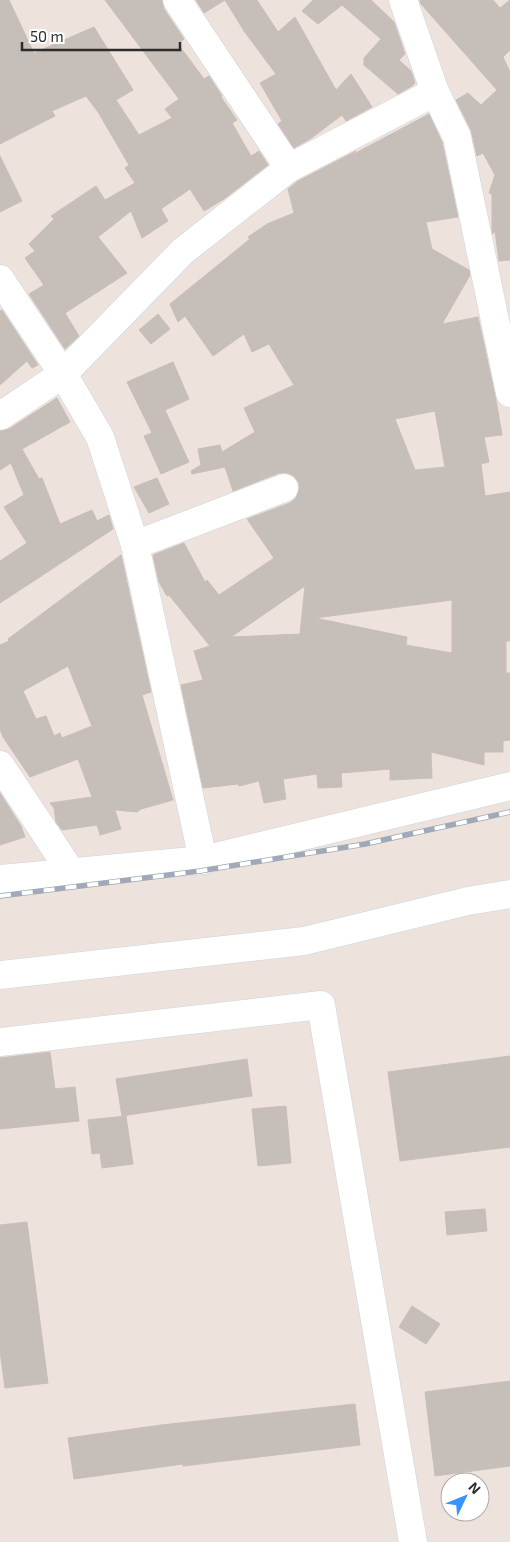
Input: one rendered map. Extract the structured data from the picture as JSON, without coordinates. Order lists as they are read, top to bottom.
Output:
{
  "scale_bar": "50 m",
  "north": "top right"
}
